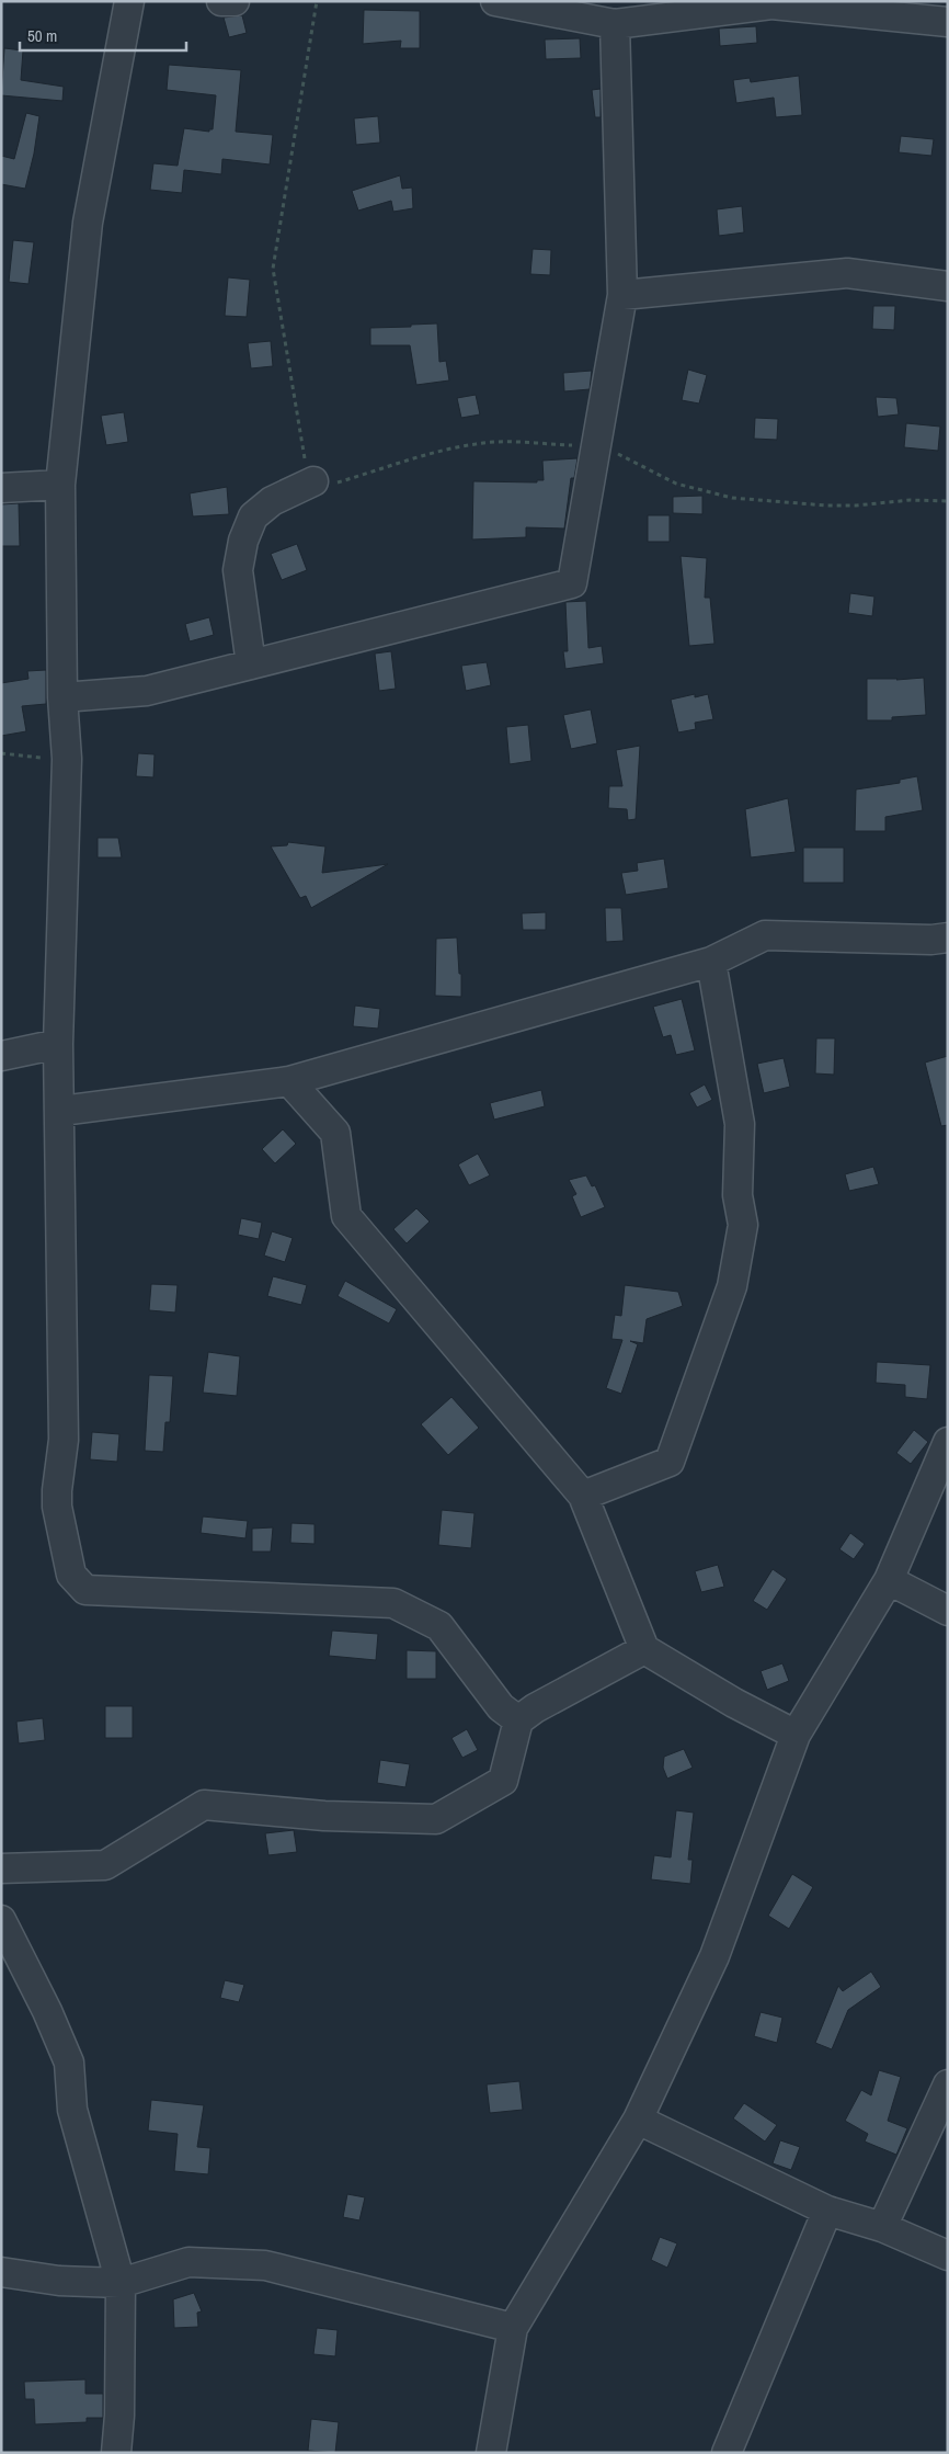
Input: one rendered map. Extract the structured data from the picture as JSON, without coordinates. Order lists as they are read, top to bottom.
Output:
{
  "scale_bar": "50 m"
}
